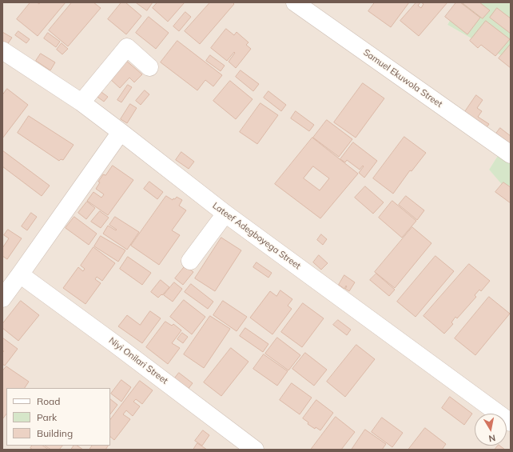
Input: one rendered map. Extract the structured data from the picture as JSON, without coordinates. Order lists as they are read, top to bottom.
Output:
{
  "streets": {
    "street": ["Samuel Ekuwola Street", "Lateef Adegboyega Street", "Niyi Onilari Street"]
  },
  "legend": ["Road", "Park", "Building"],
  "north": "bottom"
}
